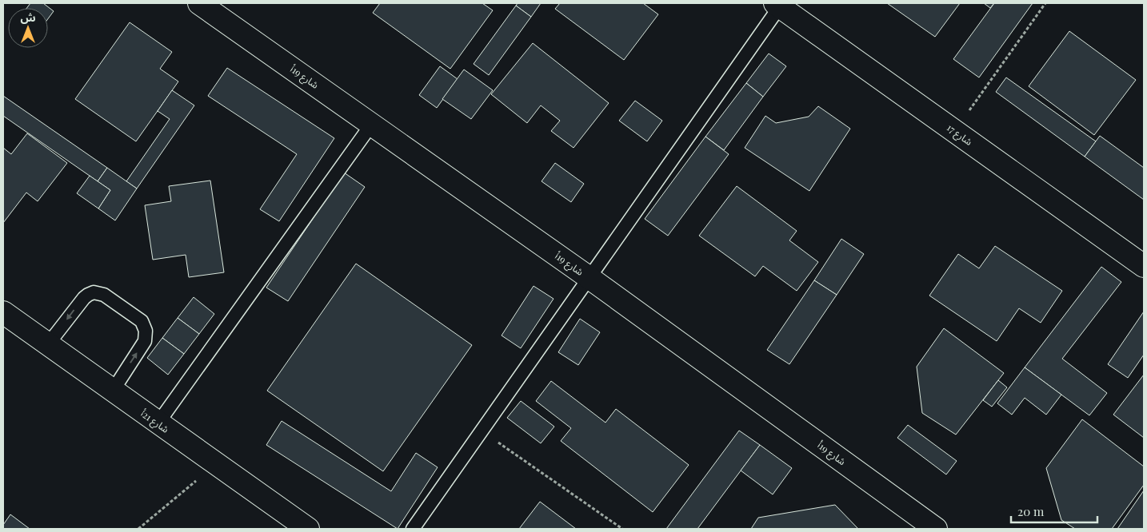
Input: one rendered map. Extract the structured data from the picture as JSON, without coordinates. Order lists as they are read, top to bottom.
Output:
{
  "streets": {
    "street": ["شارع 19أ", "شارع 17", "شارع 21أ"]
  },
  "scale_bar": "20 m",
  "north": "top"
}
